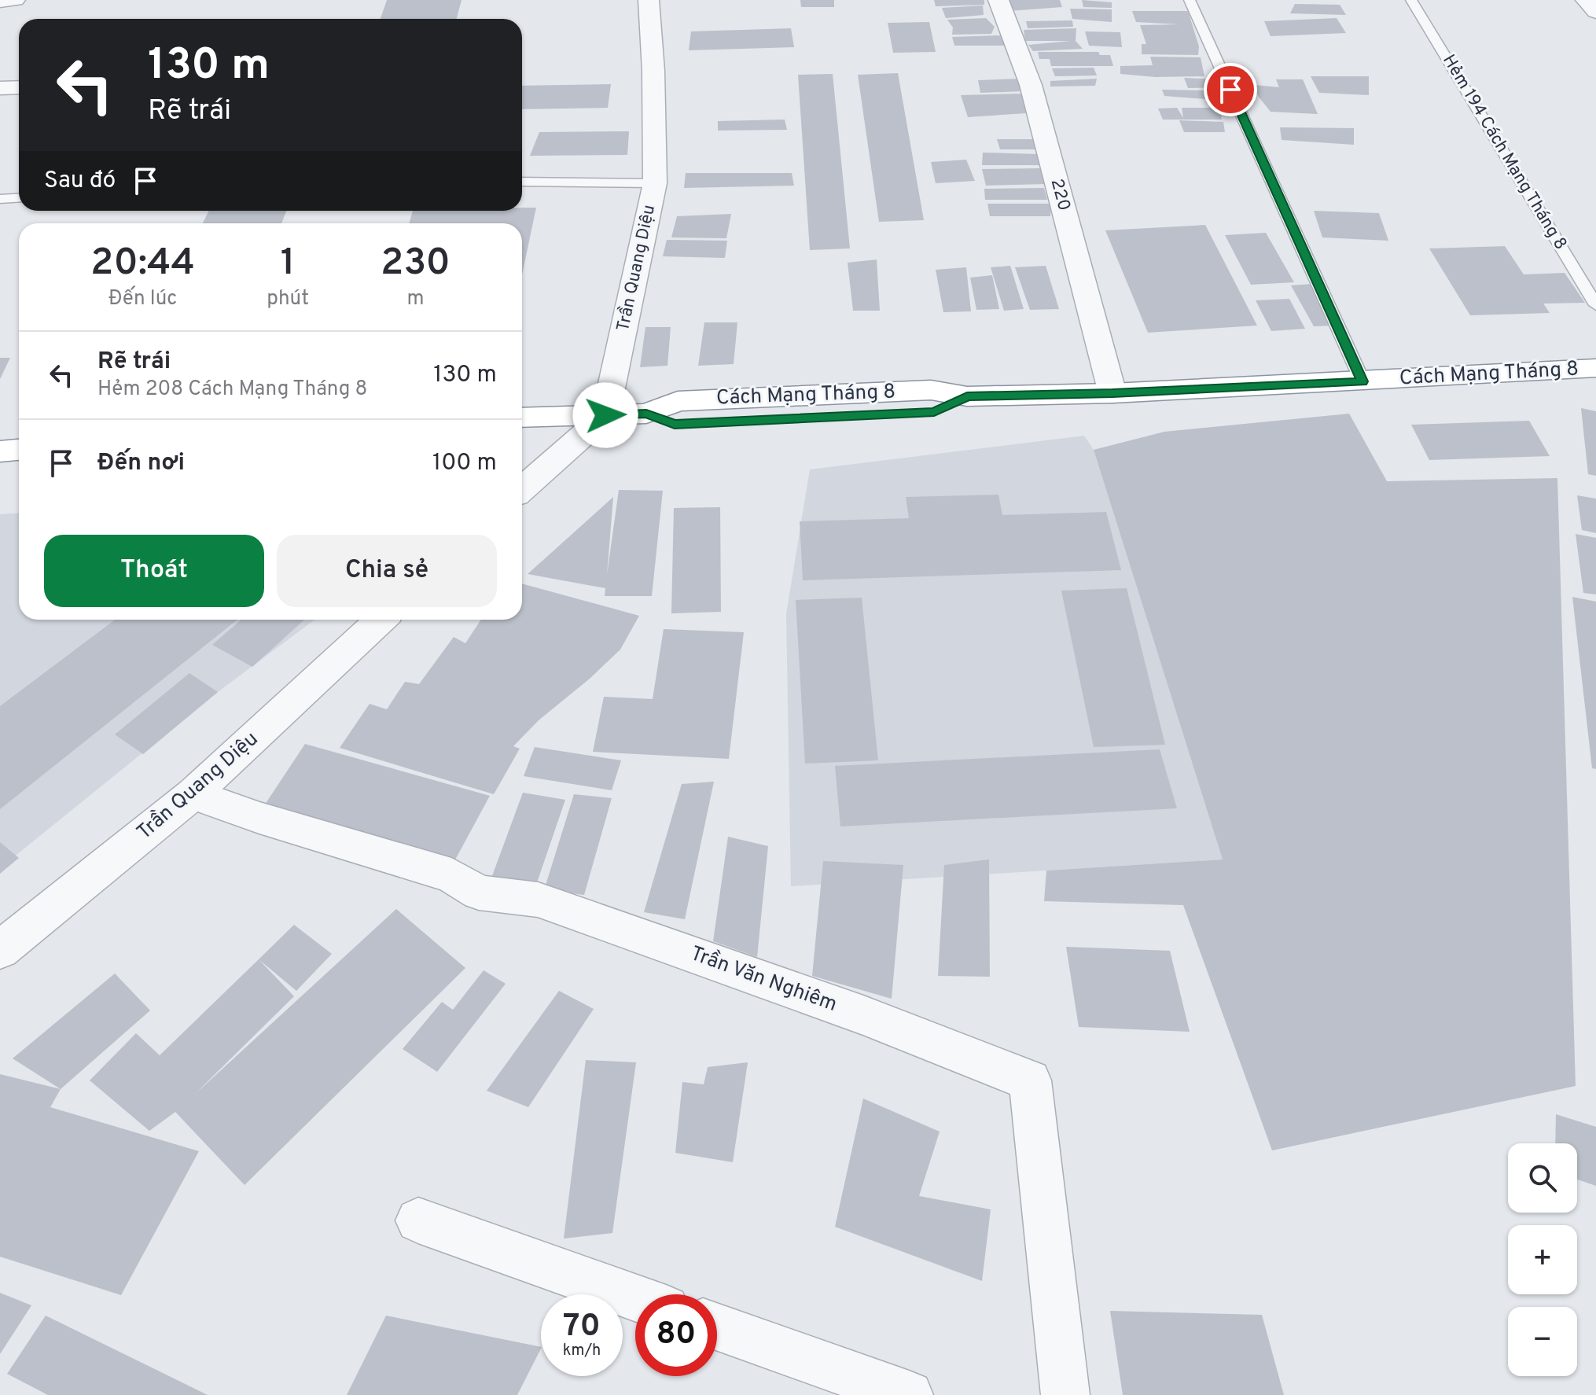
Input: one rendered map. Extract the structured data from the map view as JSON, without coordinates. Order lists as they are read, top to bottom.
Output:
{
  "streets": {
    "highway": ["Cách Mạng Tháng 8"],
    "street": ["220", "Trần Quang Diệu", "Trần Văn Nghiêm"],
    "lane": ["Hẻm 194 Cách Mạng Tháng 8"]
  },
  "crossings": [
    ["220", "Cách Mạng Tháng 8"],
    ["Trần Quang Diệu", "Cách Mạng Tháng 8"],
    ["Trần Quang Diệu", "Trần Văn Nghiêm"]
  ],
  "page": {
    "turn": ["130 m", "Rẽ trái"],
    "then": "Sau đó",
    "eta": [
      "20:44",
      "Đến lúc",
      "1",
      "phút",
      "230",
      "m"
    ],
    "list": [
      {
        "name": "Rẽ trái",
        "note": "Hẻm 208 Cách Mạng Tháng 8",
        "value": "130 m"
      },
      {
        "name": "Đến nơi",
        "value": "100 m"
      }
    ],
    "buttons": ["Thoát", "Chia sẻ"],
    "map_buttons": ["+", "−"],
    "speed": "70 km/h",
    "limit": "80"
  }
}
